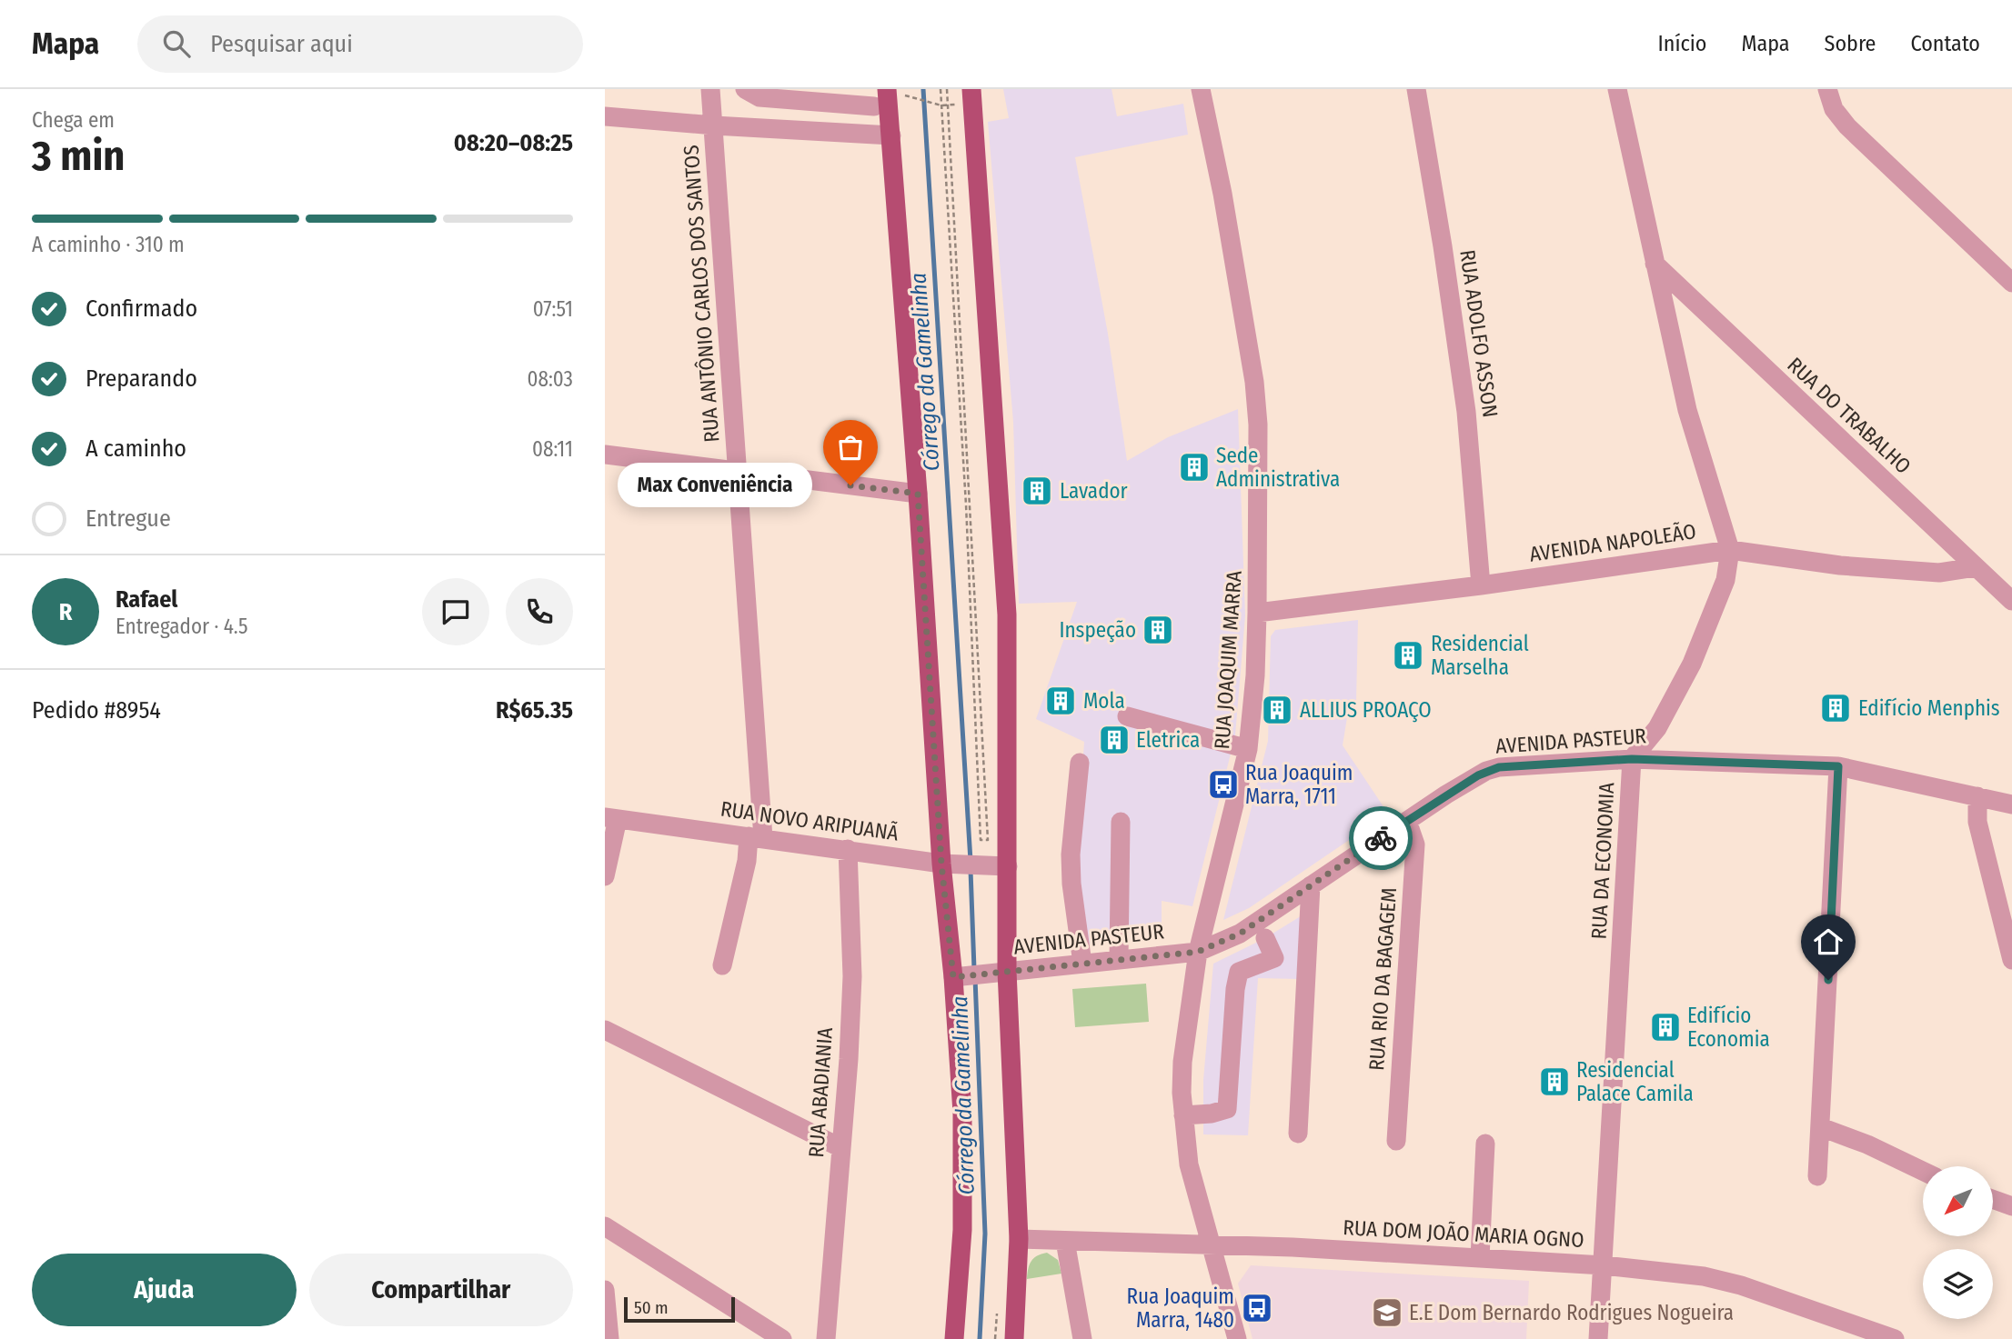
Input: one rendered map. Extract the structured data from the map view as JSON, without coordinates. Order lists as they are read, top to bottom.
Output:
{
  "streets": {
    "street": [
      "RUA ANTÔNIO CARLOS DOS SANTOS",
      "RUA ADOLFO ASSON",
      "RUA DO TRABALHO",
      "AVENIDA NAPOLEÃO",
      "RUA JOAQUIM MARRA",
      "AVENIDA PASTEUR",
      "RUA NOVO ARIPUANÃ",
      "RUA DA ECONOMIA",
      "RUA RIO DA BAGAGEM",
      "RUA ABADIANIA",
      "RUA DOM JOÃO MARIA OGNO"
    ]
  },
  "crossings": [
    ["RUA ANTÔNIO CARLOS DOS SANTOS", "RUA NOVO ARIPUANÃ"],
    ["RUA ADOLFO ASSON", "AVENIDA NAPOLEÃO"],
    ["RUA DO TRABALHO", "AVENIDA NAPOLEÃO"],
    ["RUA DO TRABALHO", "RUA DA ECONOMIA"],
    ["AVENIDA NAPOLEÃO", "RUA JOAQUIM MARRA"],
    ["AVENIDA NAPOLEÃO", "RUA DA ECONOMIA"],
    ["RUA JOAQUIM MARRA", "AVENIDA PASTEUR"],
    ["RUA JOAQUIM MARRA", "RUA DOM JOÃO MARIA OGNO"],
    ["AVENIDA PASTEUR", "RUA DA ECONOMIA"],
    ["AVENIDA PASTEUR", "RUA RIO DA BAGAGEM"],
    ["RUA NOVO ARIPUANÃ", "RUA ABADIANIA"],
    ["RUA DA ECONOMIA", "RUA DOM JOÃO MARIA OGNO"]
  ],
  "water": ["Córrego da Gamelinha"],
  "places": {
    "building": [
      "Sede Administrativa",
      "Lavador",
      "Inspeção",
      "Residencial Marselha",
      "Mola",
      "Edifício Menphis",
      "ALLIUS PROAÇO",
      "Eletrica",
      "Edifício Economia",
      "Residencial Palace Camila"
    ],
    "other": ["Max Conveniência"],
    "bus stop": ["Rua Joaquim Marra, 1711", "Rua Joaquim Marra, 1480"],
    "school or university": ["E.E Dom Bernardo Rodrigues Nogueira"]
  },
  "scale_bar": "50 m",
  "north": "bottom left",
  "page": {
    "header": "Mapa",
    "search": "Pesquisar aqui",
    "nav": [
      "Início",
      "Mapa",
      "Sobre",
      "Contato"
    ],
    "heading": ["3 min", "Chega em", "08:20–08:25"],
    "panel": [
      "Rafael",
      "Entregador · 4.5",
      "Pedido #8954",
      "R$65.35"
    ],
    "bar": "A caminho · 310 m",
    "list": [
      ["Confirmado", "07:51"],
      ["Preparando", "08:03"],
      ["A caminho", "08:11"],
      "Entregue"
    ],
    "bubble": "Max Conveniência",
    "round": "R",
    "buttons": ["Ajuda", "Compartilhar"],
    "scale": "50 m"
  }
}
